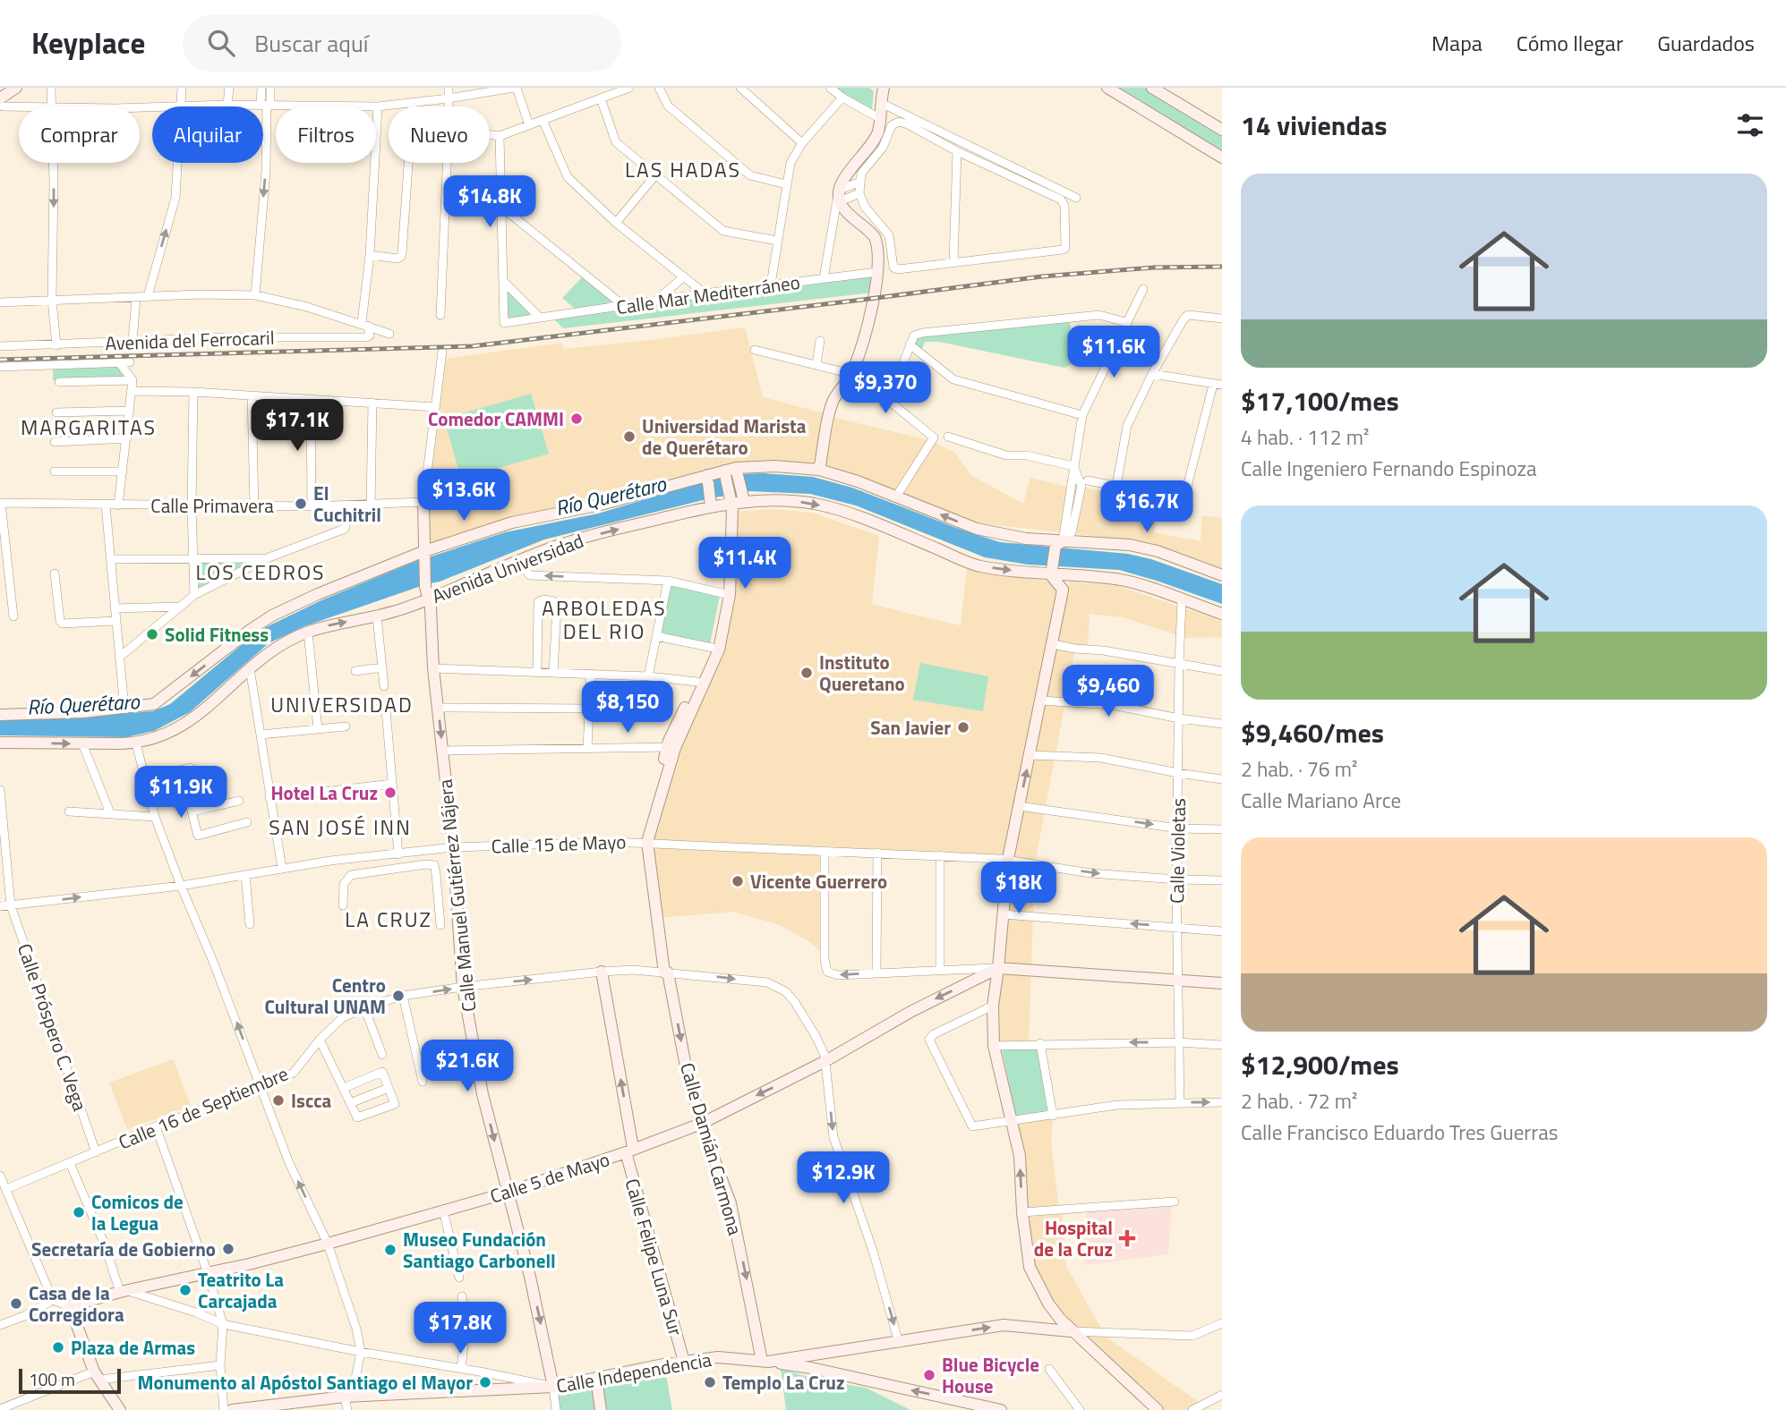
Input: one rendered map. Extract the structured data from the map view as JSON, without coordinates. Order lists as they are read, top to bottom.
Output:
{
  "streets": {
    "street": [
      "Calle Mar Mediterráneo",
      "Avenida del Ferrocaril",
      "Calle Primavera",
      "Avenida Universidad",
      "Calle 15 de Mayo",
      "Calle Violetas",
      "Calle Manuel Gutiérrez Nájera",
      "Calle Próspero C. Vega",
      "Calle 16 de Septiembre",
      "Calle Damián Carmona",
      "Calle 5 de Mayo",
      "Calle Felipe Luna Sur",
      "Calle Independencia"
    ]
  },
  "crossings": [
    ["Calle Primavera", "Calle Manuel Gutiérrez Nájera"],
    ["Avenida Universidad", "Calle Violetas"],
    ["Avenida Universidad", "Calle Manuel Gutiérrez Nájera"],
    ["Avenida Universidad", "Calle Damián Carmona"],
    ["Calle 15 de Mayo", "Calle Violetas"],
    ["Calle 15 de Mayo", "Calle Manuel Gutiérrez Nájera"],
    ["Calle 15 de Mayo", "Calle Próspero C. Vega"],
    ["Calle 15 de Mayo", "Calle Damián Carmona"],
    ["Calle Manuel Gutiérrez Nájera", "Calle 16 de Septiembre"],
    ["Calle Manuel Gutiérrez Nájera", "Calle 5 de Mayo"],
    ["Calle Manuel Gutiérrez Nájera", "Calle Independencia"],
    ["Calle Próspero C. Vega", "Calle 16 de Septiembre"],
    ["Calle 16 de Septiembre", "Calle Damián Carmona"],
    ["Calle 16 de Septiembre", "Calle 5 de Mayo"],
    ["Calle 16 de Septiembre", "Calle Felipe Luna Sur"],
    ["Calle 16 de Septiembre", "Calle Independencia"],
    ["Calle Damián Carmona", "Calle 5 de Mayo"],
    ["Calle Damián Carmona", "Calle Independencia"],
    ["Calle 5 de Mayo", "Calle Felipe Luna Sur"],
    ["Calle Felipe Luna Sur", "Calle Independencia"]
  ],
  "one_way": ["Calle Damián Carmona", "Calle Felipe Luna Sur"],
  "districts": [
    "LAS HADAS",
    "MARGARITAS",
    "LOS CEDROS",
    "ARBOLEDAS DEL RIO",
    "UNIVERSIDAD",
    "SAN JOSÉ INN",
    "LA CRUZ"
  ],
  "water": ["Río Querétaro"],
  "places": {
    "other": [
      "Comedor CAMMI",
      "Universidad Marista de Querétaro",
      "El Cuchitril",
      "Solid Fitness",
      "Instituto Queretano",
      "San Javier",
      "Hotel La Cruz",
      "Vicente Guerrero",
      "Centro Cultural UNAM",
      "Iscca",
      "Comicos de la Legua",
      "Secretaría de Gobierno",
      "Museo Fundación Santiago Carbonell",
      "Teatrito La Carcajada",
      "Casa de la Corregidora",
      "Plaza de Armas",
      "Blue Bicycle House",
      "Monumento al Apóstol Santiago el Mayor",
      "Templo La Cruz"
    ],
    "health": ["Hospital de la Cruz"]
  },
  "scale_bar": "100 m",
  "page": {
    "header": "Keyplace",
    "search": "Buscar aquí",
    "nav": ["Mapa", "Cómo llegar", "Guardados"],
    "heading": "14 viviendas",
    "chip": [
      "Comprar",
      "Alquilar",
      "Filtros",
      "Nuevo"
    ],
    "list": [
      {
        "name": "$17,100/mes",
        "note": "4 hab. · 112 m² · Calle Ingeniero Fernando Espinoza"
      },
      {
        "name": "$9,460/mes",
        "note": "2 hab. · 76 m² · Calle Mariano Arce"
      },
      {
        "name": "$12,900/mes",
        "note": "2 hab. · 72 m² · Calle Francisco Eduardo Tres Guerras"
      }
    ],
    "price": [
      "$14.8K",
      "$11.6K",
      "$9,370",
      "$17.1K",
      "$13.6K",
      "$16.7K",
      "$11.4K",
      "$9,460",
      "$8,150",
      "$11.9K",
      "$18K",
      "$21.6K",
      "$12.9K",
      "$17.8K"
    ],
    "scale": "100 m"
  }
}
